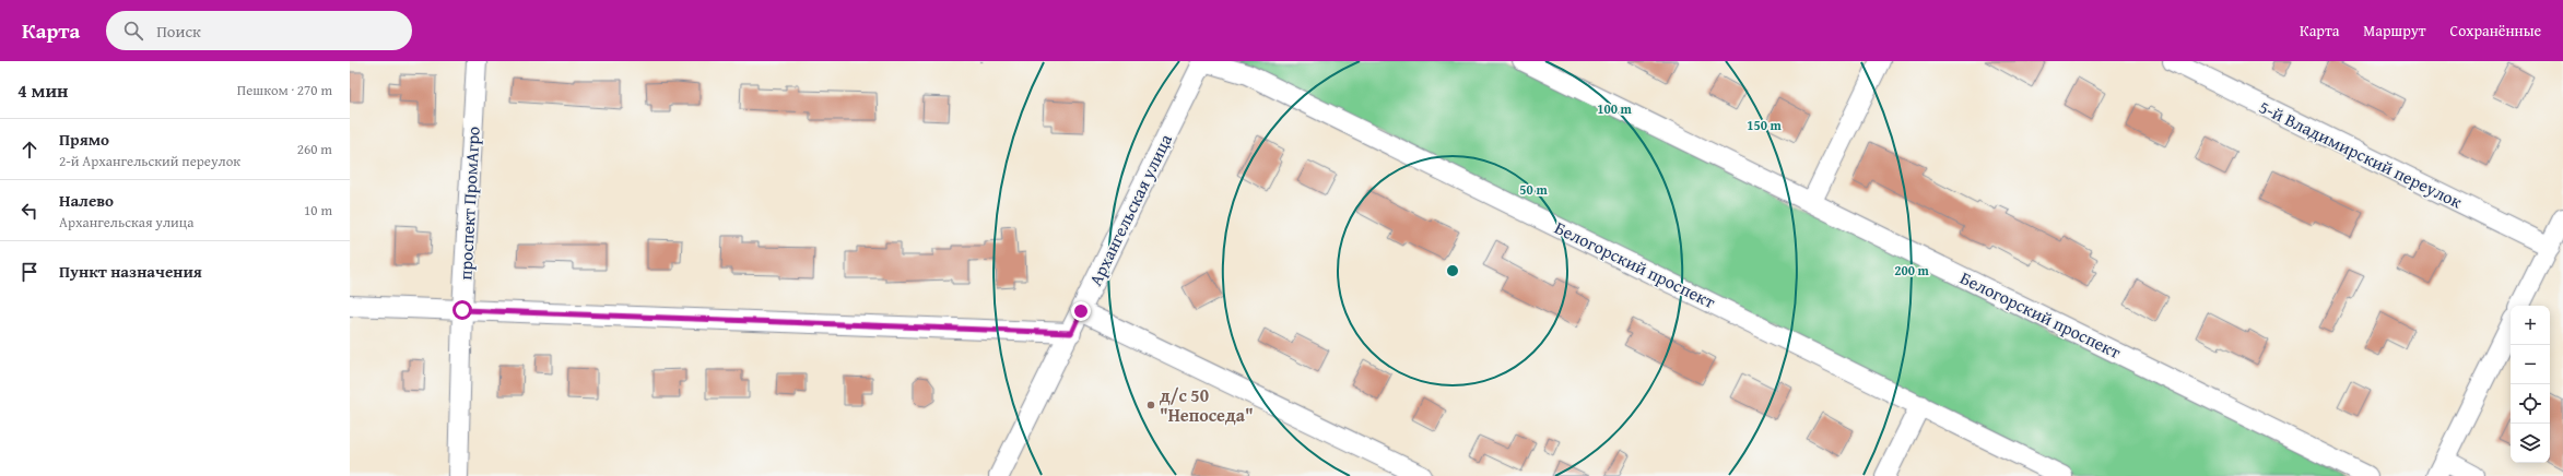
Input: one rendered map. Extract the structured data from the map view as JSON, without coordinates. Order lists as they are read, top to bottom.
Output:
{
  "streets": {
    "street": [
      "5-й Владимирский переулок",
      "проспект ПромАгро",
      "Архангельская улица",
      "Белогорский проспект"
    ]
  },
  "crossings": [
    ["Архангельская улица", "Белогорский проспект"]
  ],
  "places": ["д/с 50 \"Непоседа\""],
  "page": {
    "header": "Карта",
    "search": "Поиск",
    "nav": ["Карта", "Маршрут", "Сохранённые"],
    "heading": ["4 мин", "Пешком · 270 m"],
    "list": [
      ["Прямо", "2-й Архангельский переулок", "260 m"],
      ["Налево", "Архангельская улица", "10 m"],
      "Пункт назначения"
    ],
    "map_buttons": ["+", "−"]
  },
  "rings": [
    "100 m",
    "150 m",
    "50 m",
    "200 m"
  ]
}
